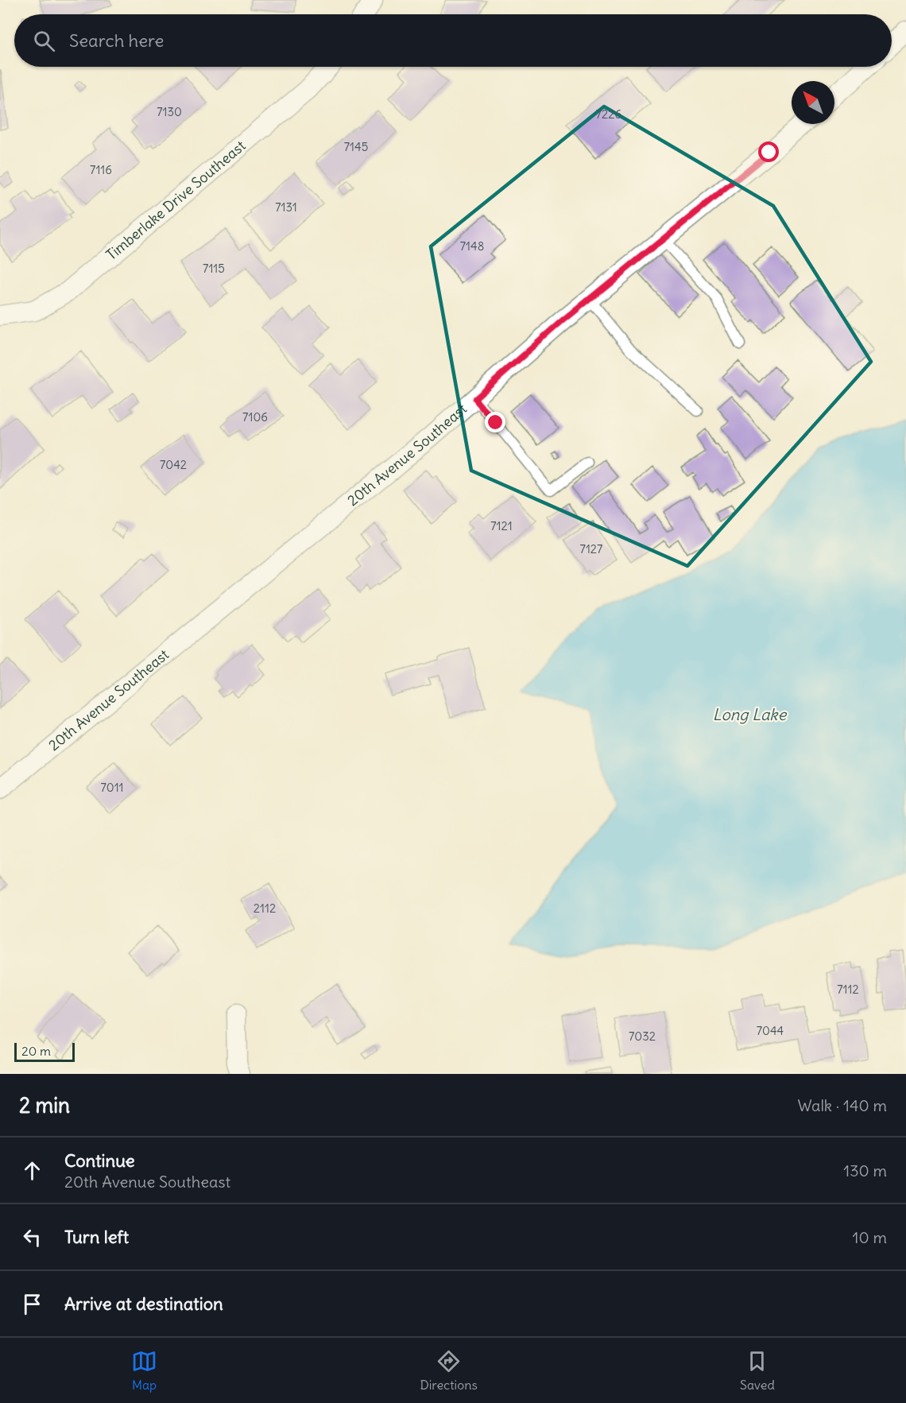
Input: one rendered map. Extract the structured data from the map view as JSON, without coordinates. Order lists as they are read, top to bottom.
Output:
{
  "streets": {
    "street": ["Timberlake Drive Southeast", "20th Avenue Southeast"]
  },
  "water": ["Long Lake"],
  "house_numbers": [
    "7130",
    "7226",
    "7145",
    "7116",
    "7131",
    "7148",
    "7115",
    "7106",
    "7042",
    "7121",
    "7127",
    "7011",
    "2112",
    "7112",
    "7044",
    "7032"
  ],
  "scale_bar": "20 m",
  "north": "top left",
  "page": {
    "search": "Search here",
    "scale": "20 m",
    "heading": ["2 min", "Walk · 140 m"],
    "list": [
      ["Continue", "20th Avenue Southeast", "130 m"],
      ["Turn left", "10 m"],
      "Arrive at destination"
    ],
    "nav": ["Map", "Directions", "Saved"]
  }
}
